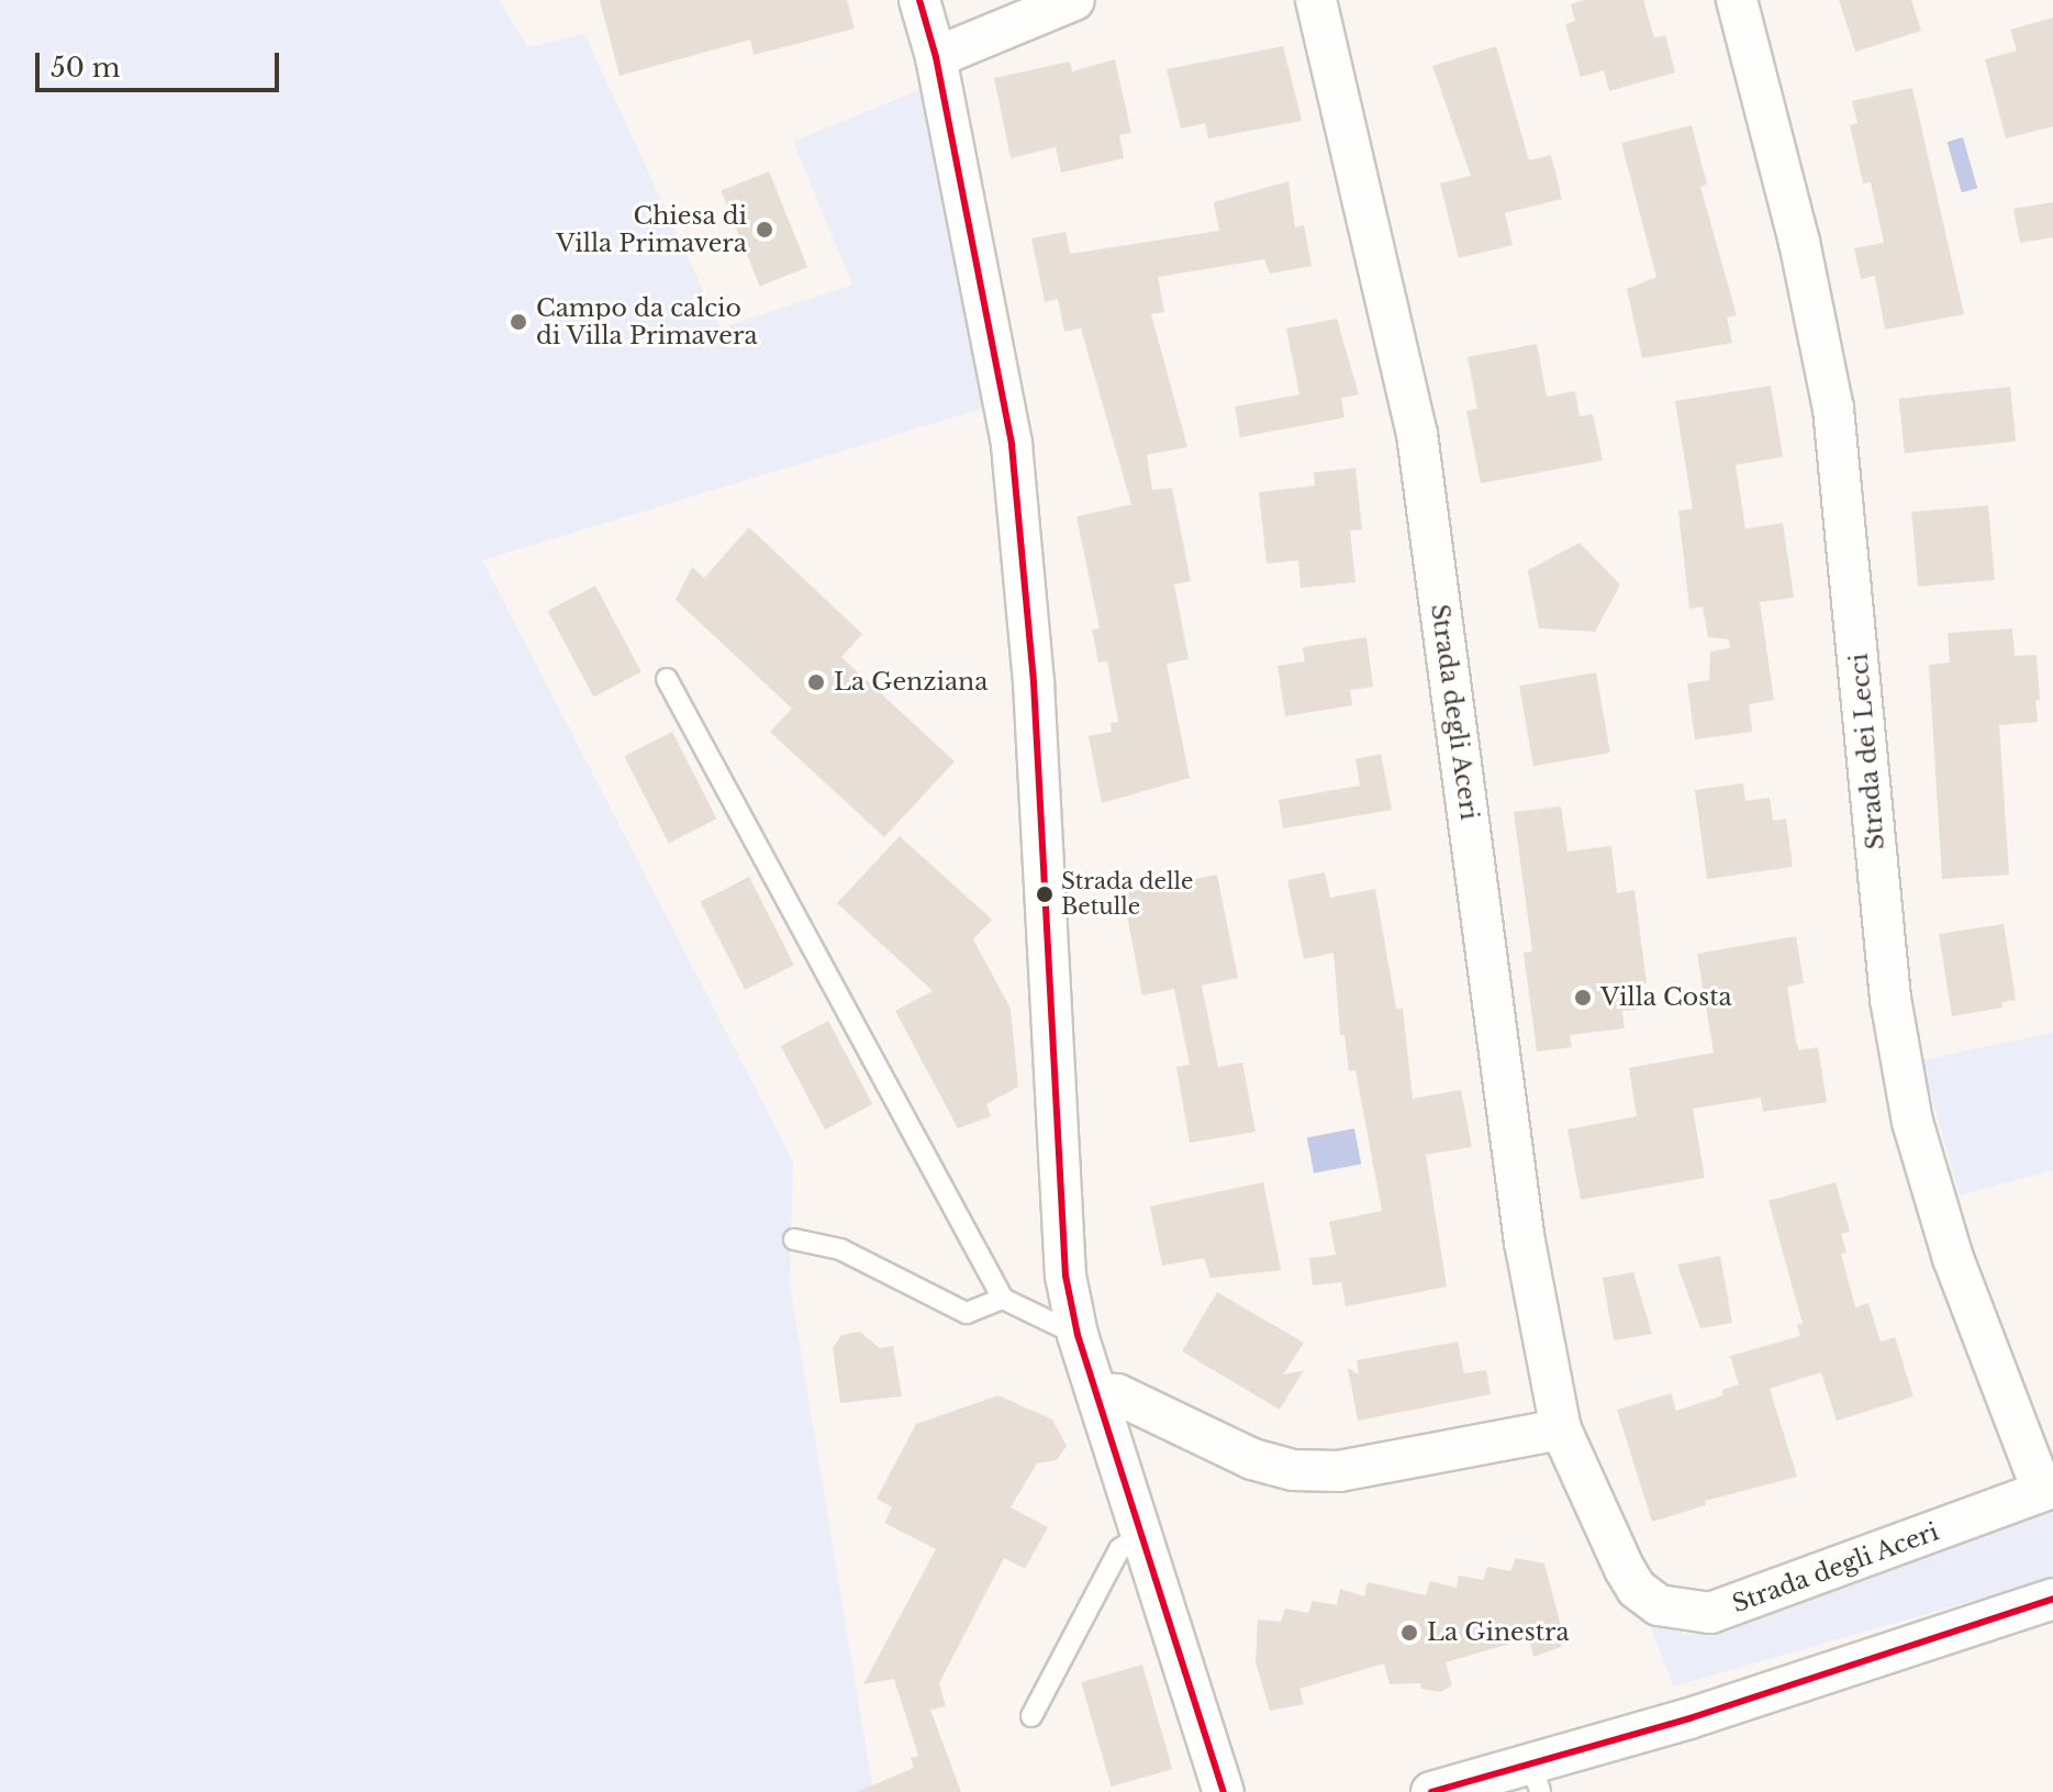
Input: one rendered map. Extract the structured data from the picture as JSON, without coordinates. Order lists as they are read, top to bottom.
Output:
{
  "streets": {
    "street": ["Strada degli Aceri", "Strada dei Lecci"]
  },
  "crossings": [
    ["Strada degli Aceri", "Strada dei Lecci"]
  ],
  "places": [
    "Chiesa di Villa Primavera",
    "Campo da calcio di Villa Primavera",
    "La Genziana",
    "Strada delle Betulle",
    "Villa Costa",
    "La Ginestra"
  ],
  "scale_bar": "50 m"
}
